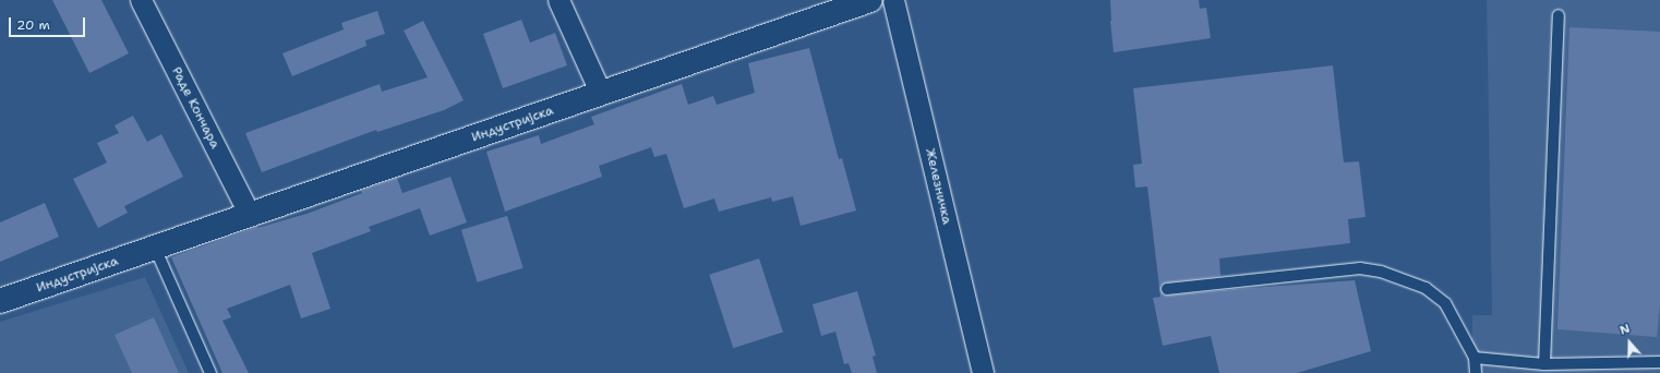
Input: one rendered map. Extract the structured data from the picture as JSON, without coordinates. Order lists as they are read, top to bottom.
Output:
{
  "streets": {
    "main road": ["Индустријска"],
    "street": ["Раде Кончара", "Железничка"]
  },
  "crossings": [
    ["Раде Кончара", "Индустријска"]
  ],
  "scale_bar": "20 m",
  "north": "top"
}
